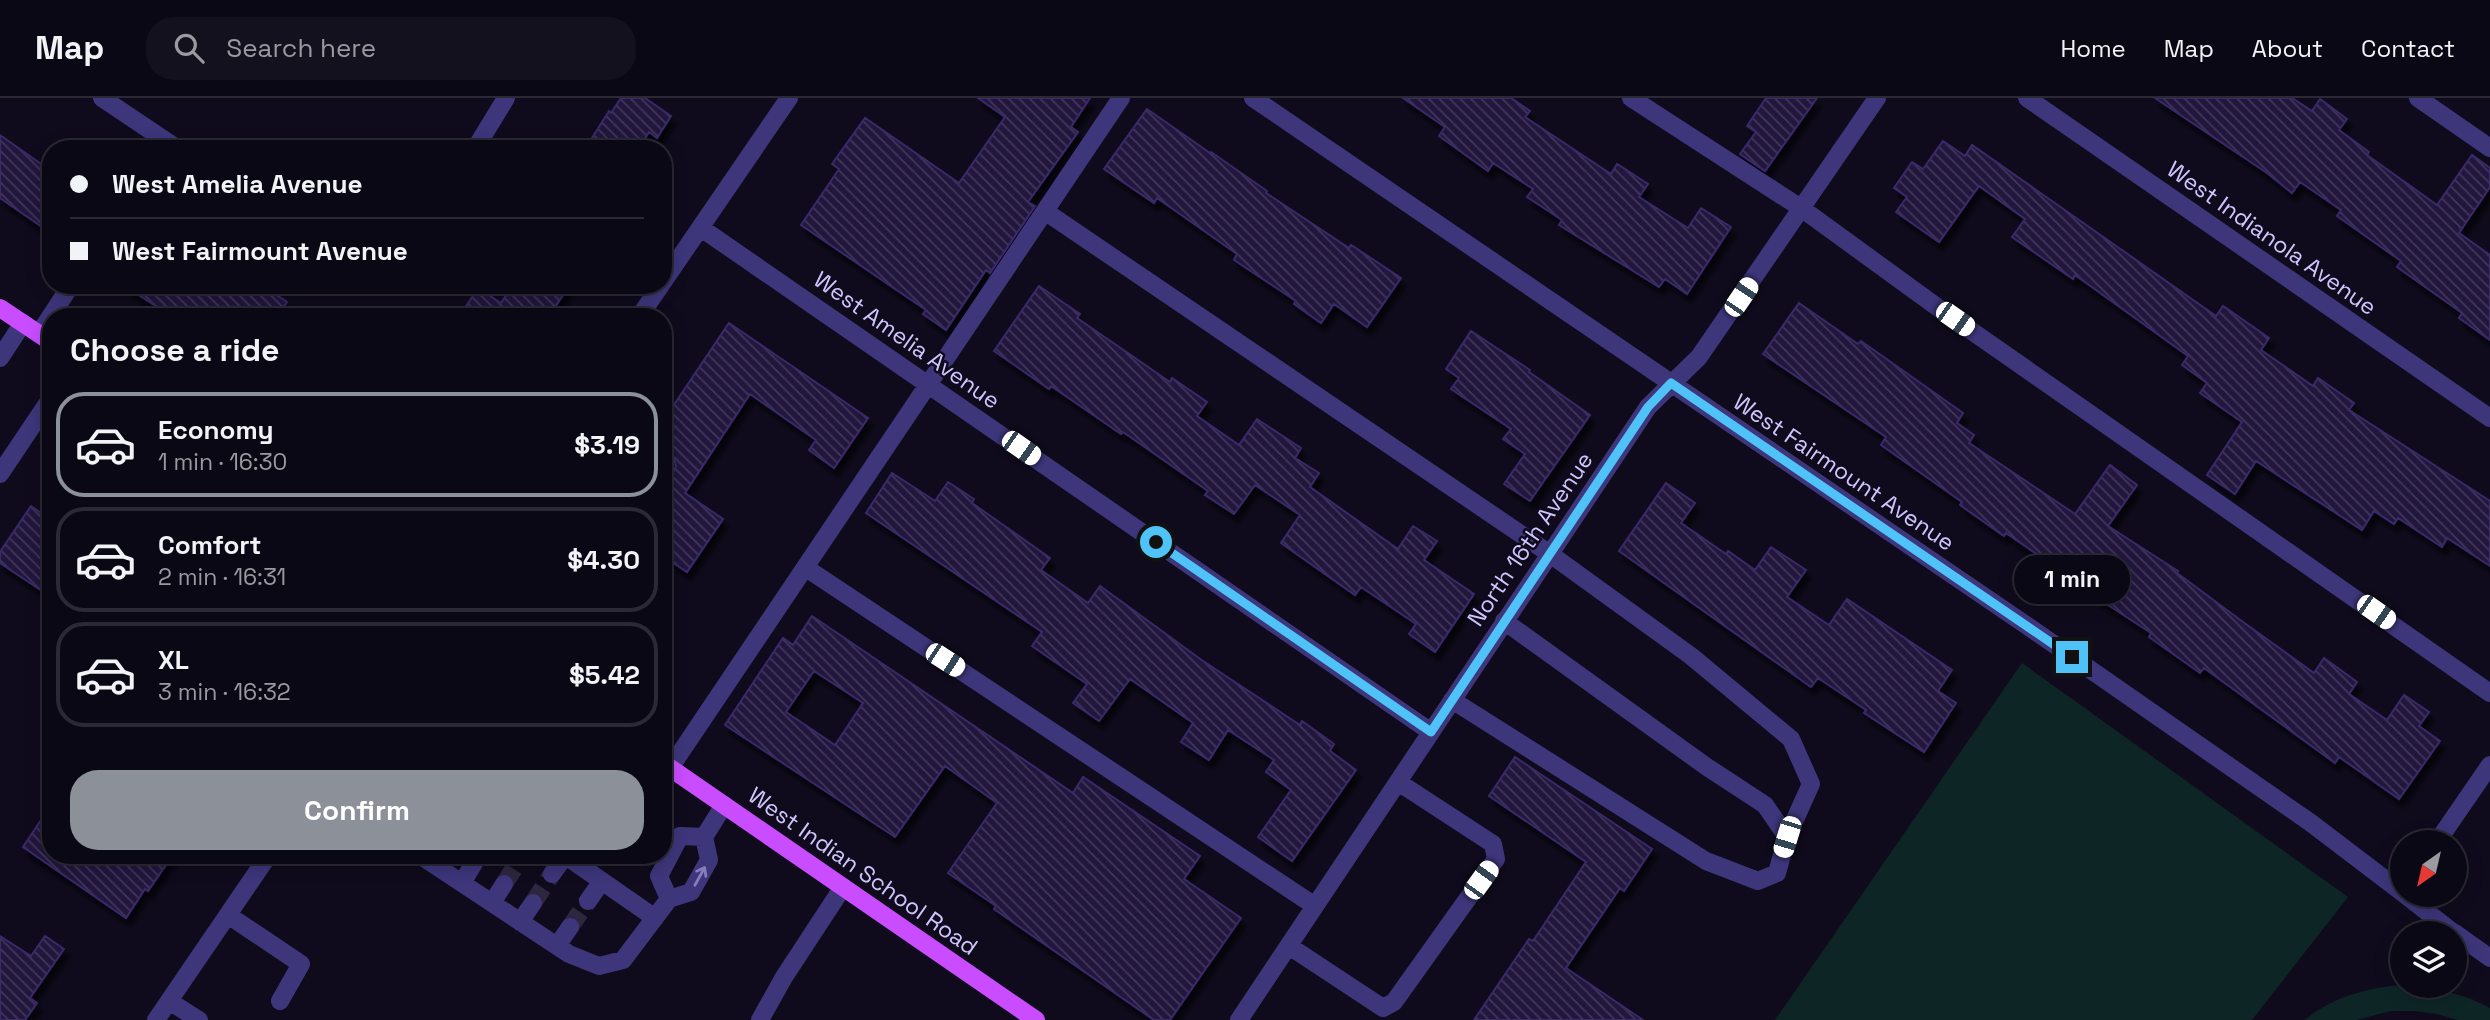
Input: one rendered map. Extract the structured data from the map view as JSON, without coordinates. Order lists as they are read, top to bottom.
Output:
{
  "streets": {
    "main road": ["West Indian School Road"],
    "street": [
      "West Indianola Avenue",
      "West Amelia Avenue",
      "West Fairmount Avenue",
      "North 16th Avenue"
    ]
  },
  "crossings": [
    ["West Amelia Avenue", "North 16th Avenue"],
    ["West Fairmount Avenue", "North 16th Avenue"]
  ],
  "north": "bottom left",
  "page": {
    "header": "Map",
    "search": "Search here",
    "nav": [
      "Home",
      "Map",
      "About",
      "Contact"
    ],
    "banner": ["West Amelia Avenue", "West Fairmount Avenue"],
    "heading": "Choose a ride",
    "list": [
      {
        "name": "Economy",
        "note": "1 min · 16:30",
        "value": "$3.19"
      },
      {
        "name": "Comfort",
        "note": "2 min · 16:31",
        "value": "$4.30"
      },
      {
        "name": "XL",
        "note": "3 min · 16:32",
        "value": "$5.42"
      }
    ],
    "bubble": "1 min",
    "buttons": "Confirm"
  }
}
